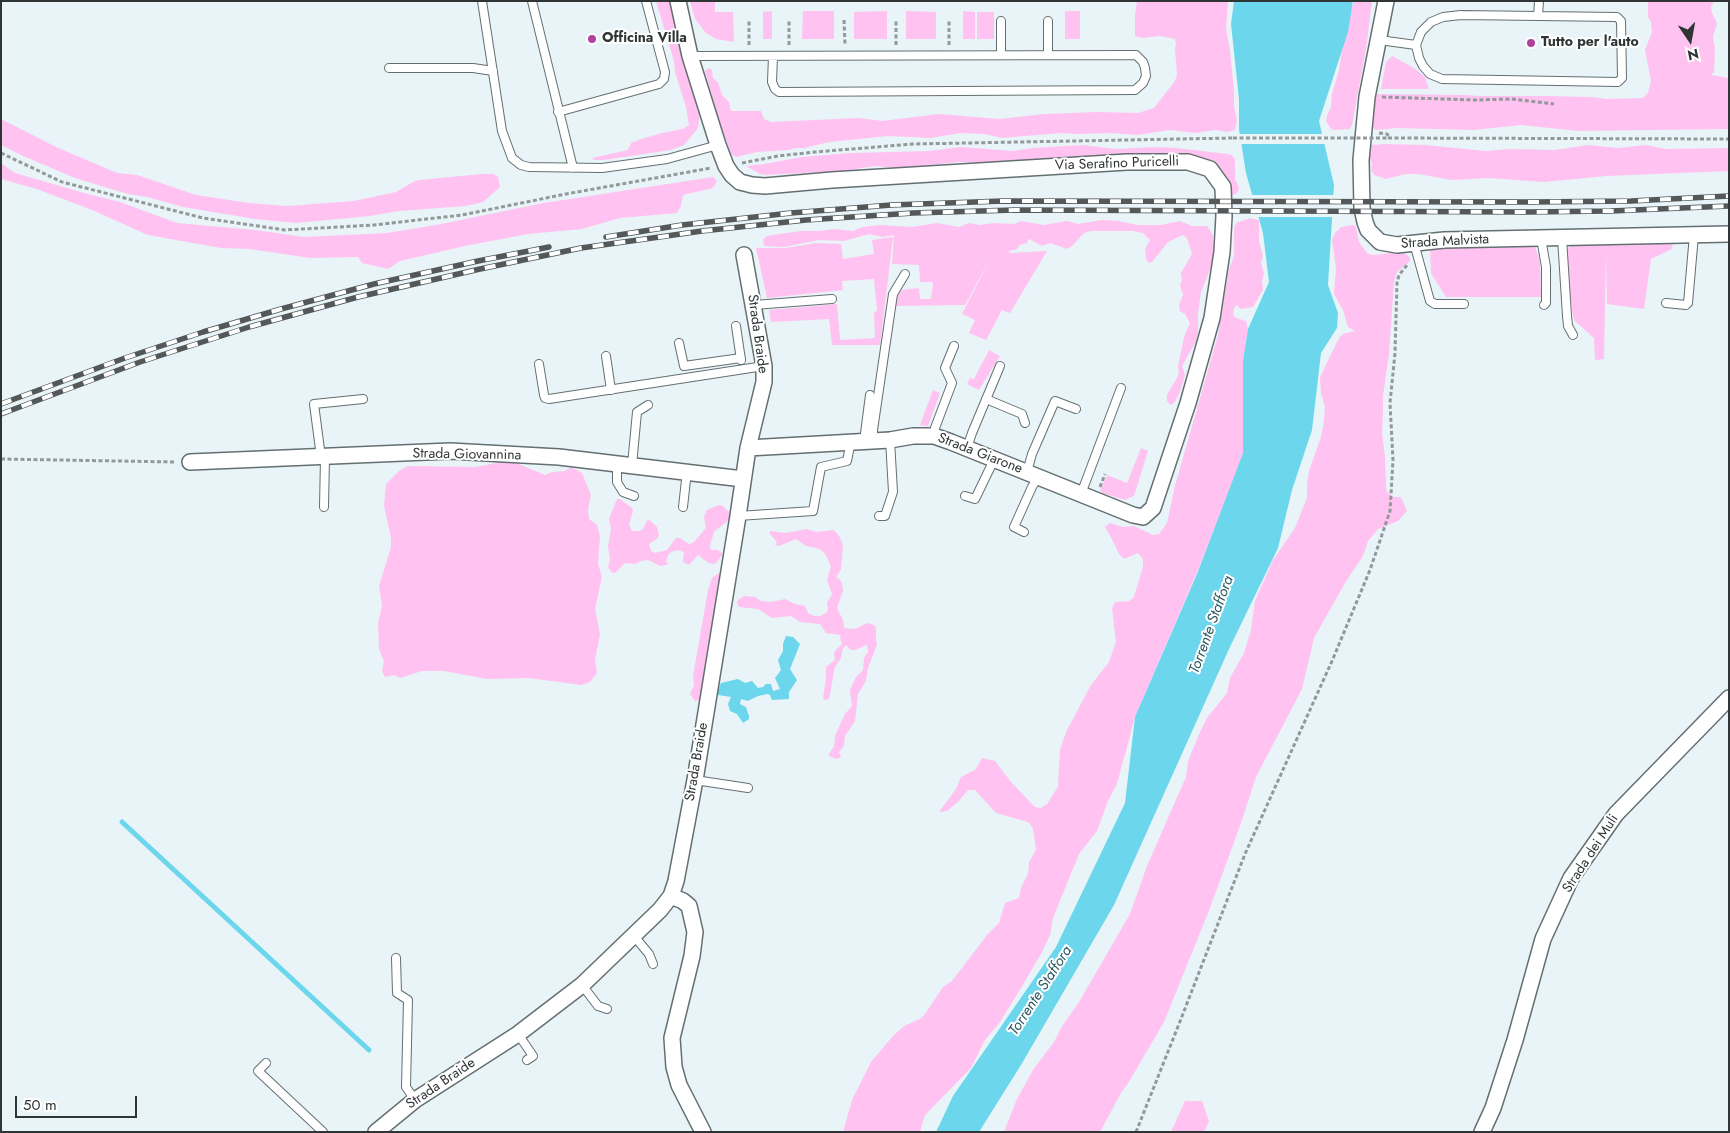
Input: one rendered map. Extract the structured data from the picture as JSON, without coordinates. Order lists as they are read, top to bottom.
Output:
{
  "streets": {
    "street": [
      "Via Serafino Puricelli",
      "Strada Malvista",
      "Strada Braide",
      "Strada Giarone",
      "Strada Giovannina",
      "Strada dei Muli"
    ]
  },
  "crossings": [
    ["Via Serafino Puricelli", "Strada Giarone"],
    ["Strada Braide", "Strada Giarone"],
    ["Strada Braide", "Strada Giovannina"]
  ],
  "water": ["Torrente Staffora"],
  "places": ["Officina Villa", "Tutto per l'auto"],
  "scale_bar": "50 m",
  "north": "bottom"
}
